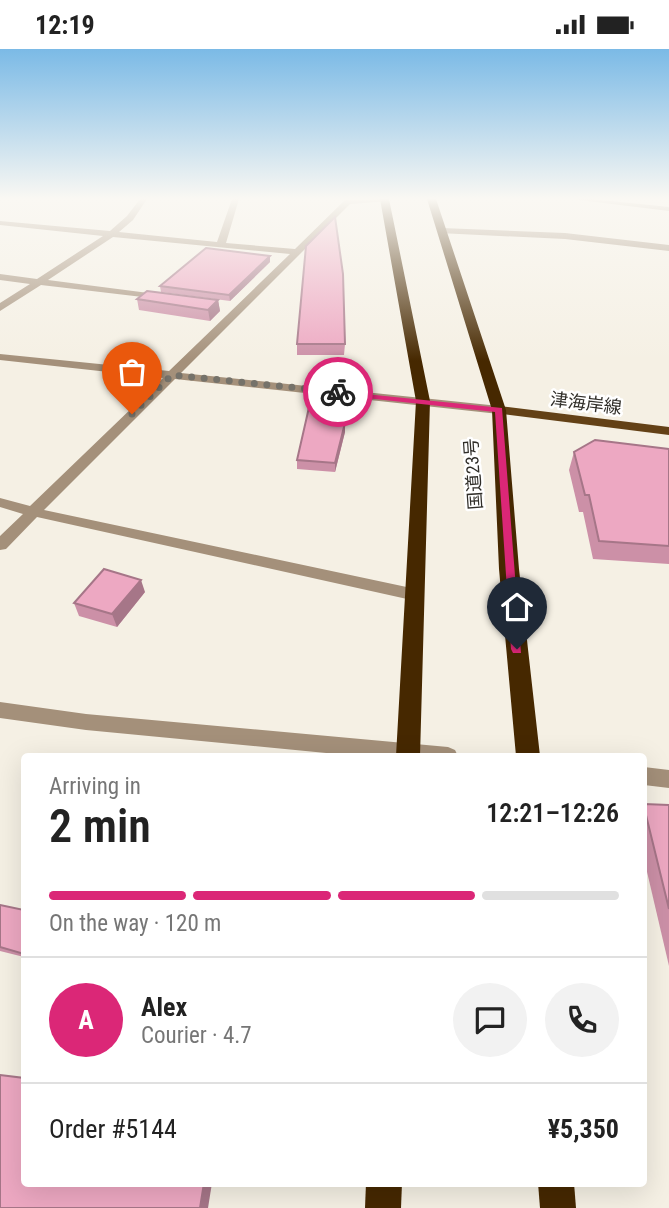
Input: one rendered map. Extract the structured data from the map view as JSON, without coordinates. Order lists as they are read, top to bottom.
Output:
{
  "streets": {
    "highway": ["国道23号"],
    "main road": ["津海岸線"]
  },
  "crossings": [
    ["津海岸線", "国道23号"]
  ],
  "page": {
    "status": "12:19",
    "heading": ["2 min", "Arriving in", "12:21–12:26"],
    "panel": [
      "Alex",
      "Courier · 4.7",
      "Order #5144",
      "¥5,350"
    ],
    "bar": "On the way · 120 m",
    "round": "A"
  }
}
